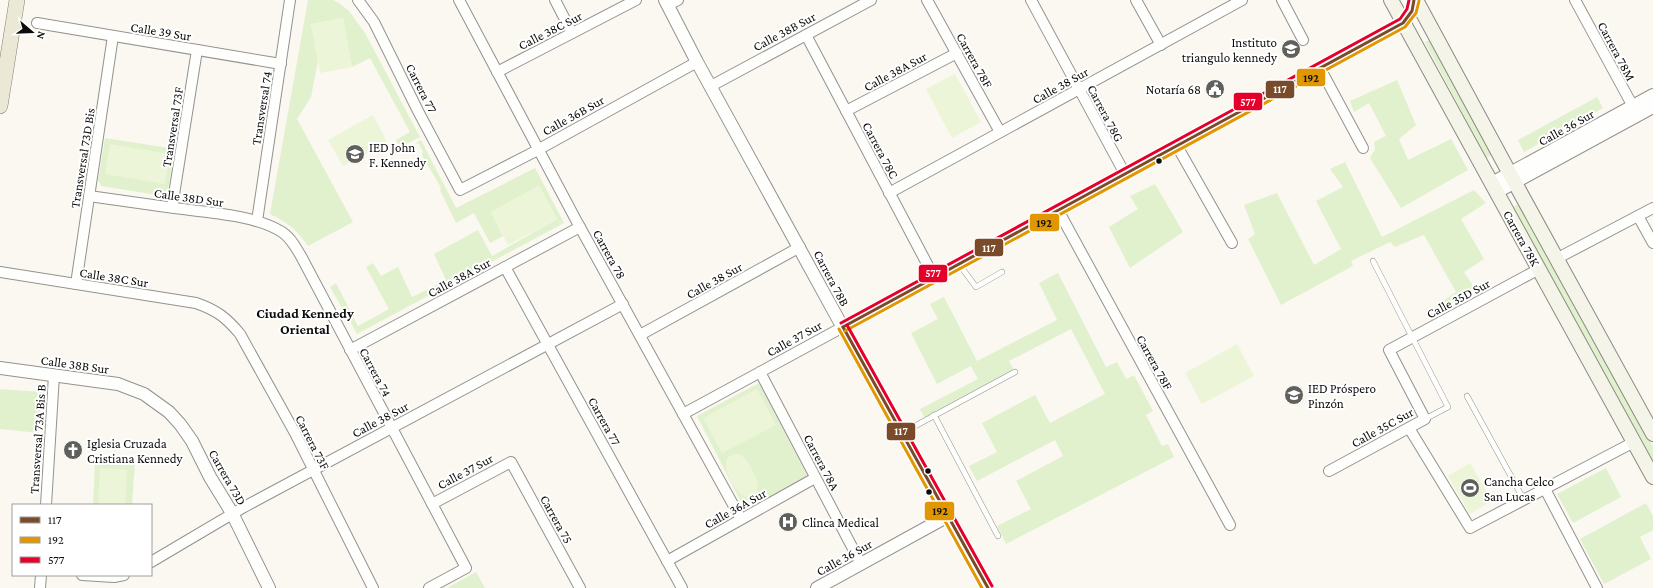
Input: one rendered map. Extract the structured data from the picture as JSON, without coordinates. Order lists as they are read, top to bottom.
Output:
{
  "streets": {
    "main road": ["Carrera 78K"],
    "street": [
      "Calle 38C Sur",
      "Calle 39 Sur",
      "Calle 38B Sur",
      "Carrera 78M",
      "Carrera 78F",
      "Calle 38A Sur",
      "Calle 38 Sur",
      "Carrera 77",
      "Transversal 74",
      "Carrera 78G",
      "Calle 36B Sur",
      "Transversal 73F",
      "Calle 36 Sur",
      "Carrera 78C",
      "Transversal 73D Bis",
      "Calle 38D Sur",
      "Carrera 78",
      "Carrera 78B",
      "Calle 35D Sur",
      "Calle 37 Sur",
      "Carrera 74",
      "Calle 35C Sur",
      "Transversal 73A Bis B",
      "Carrera 73F",
      "Carrera 78A",
      "Carrera 73D",
      "Calle 36A Sur",
      "Carrera 75"
    ]
  },
  "crossings": [
    ["Calle 38C Sur", "Transversal 73D Bis"],
    ["Calle 38C Sur", "Carrera 78"],
    ["Calle 38C Sur", "Carrera 73F"],
    ["Calle 39 Sur", "Transversal 74"],
    ["Calle 39 Sur", "Transversal 73F"],
    ["Calle 39 Sur", "Transversal 73D Bis"],
    ["Calle 38B Sur", "Carrera 78C"],
    ["Calle 38B Sur", "Carrera 78B"],
    ["Calle 38B Sur", "Transversal 73A Bis B"],
    ["Calle 38B Sur", "Carrera 73D"],
    ["Carrera 78M", "Calle 36 Sur"],
    ["Carrera 78F", "Calle 38A Sur"],
    ["Carrera 78F", "Calle 38 Sur"],
    ["Carrera 78F", "Calle 37 Sur"],
    ["Calle 38A Sur", "Carrera 77"],
    ["Calle 38A Sur", "Carrera 78C"],
    ["Calle 38A Sur", "Carrera 78"],
    ["Calle 38A Sur", "Carrera 74"],
    ["Calle 38 Sur", "Carrera 77"],
    ["Calle 38 Sur", "Carrera 78G"],
    ["Calle 38 Sur", "Carrera 78C"],
    ["Calle 38 Sur", "Carrera 78"],
    ["Calle 38 Sur", "Carrera 78B"],
    ["Calle 38 Sur", "Carrera 74"],
    ["Calle 38 Sur", "Carrera 73F"],
    ["Calle 38 Sur", "Carrera 73D"],
    ["Carrera 77", "Calle 36B Sur"],
    ["Carrera 77", "Calle 36A Sur"],
    ["Transversal 74", "Calle 38D Sur"],
    ["Carrera 78G", "Calle 37 Sur"],
    ["Calle 36B Sur", "Carrera 78"],
    ["Calle 36B Sur", "Carrera 78B"],
    ["Transversal 73F", "Calle 38D Sur"],
    ["Calle 36 Sur", "Carrera 78K"],
    ["Calle 36 Sur", "Carrera 78B"],
    ["Calle 36 Sur", "Carrera 78A"],
    ["Carrera 78C", "Calle 37 Sur"],
    ["Transversal 73D Bis", "Calle 38D Sur"],
    ["Calle 38D Sur", "Carrera 74"],
    ["Carrera 78K", "Calle 35D Sur"],
    ["Carrera 78K", "Calle 37 Sur"],
    ["Carrera 78", "Calle 37 Sur"],
    ["Carrera 78", "Calle 36A Sur"],
    ["Carrera 78B", "Calle 37 Sur"],
    ["Calle 35D Sur", "Calle 35C Sur"],
    ["Calle 37 Sur", "Carrera 74"],
    ["Calle 37 Sur", "Carrera 78A"],
    ["Calle 37 Sur", "Carrera 75"],
    ["Carrera 78A", "Calle 36A Sur"]
  ],
  "districts": ["Ciudad Kennedy Oriental"],
  "places": {
    "school or university": ["Instituto triangulo kennedy", "IED John F. Kennedy", "IED Próspero Pinzón"],
    "public building": ["Notaría 68"],
    "church": ["Iglesia Cruzada Cristiana Kennedy"],
    "sports": ["Cancha Celco San Lucas"],
    "hospital": ["Clinca Medical"]
  },
  "lines": ["transit line 117", "transit line 577", "transit line 192"],
  "legend": ["117", "192", "577"],
  "north": "right"
}
